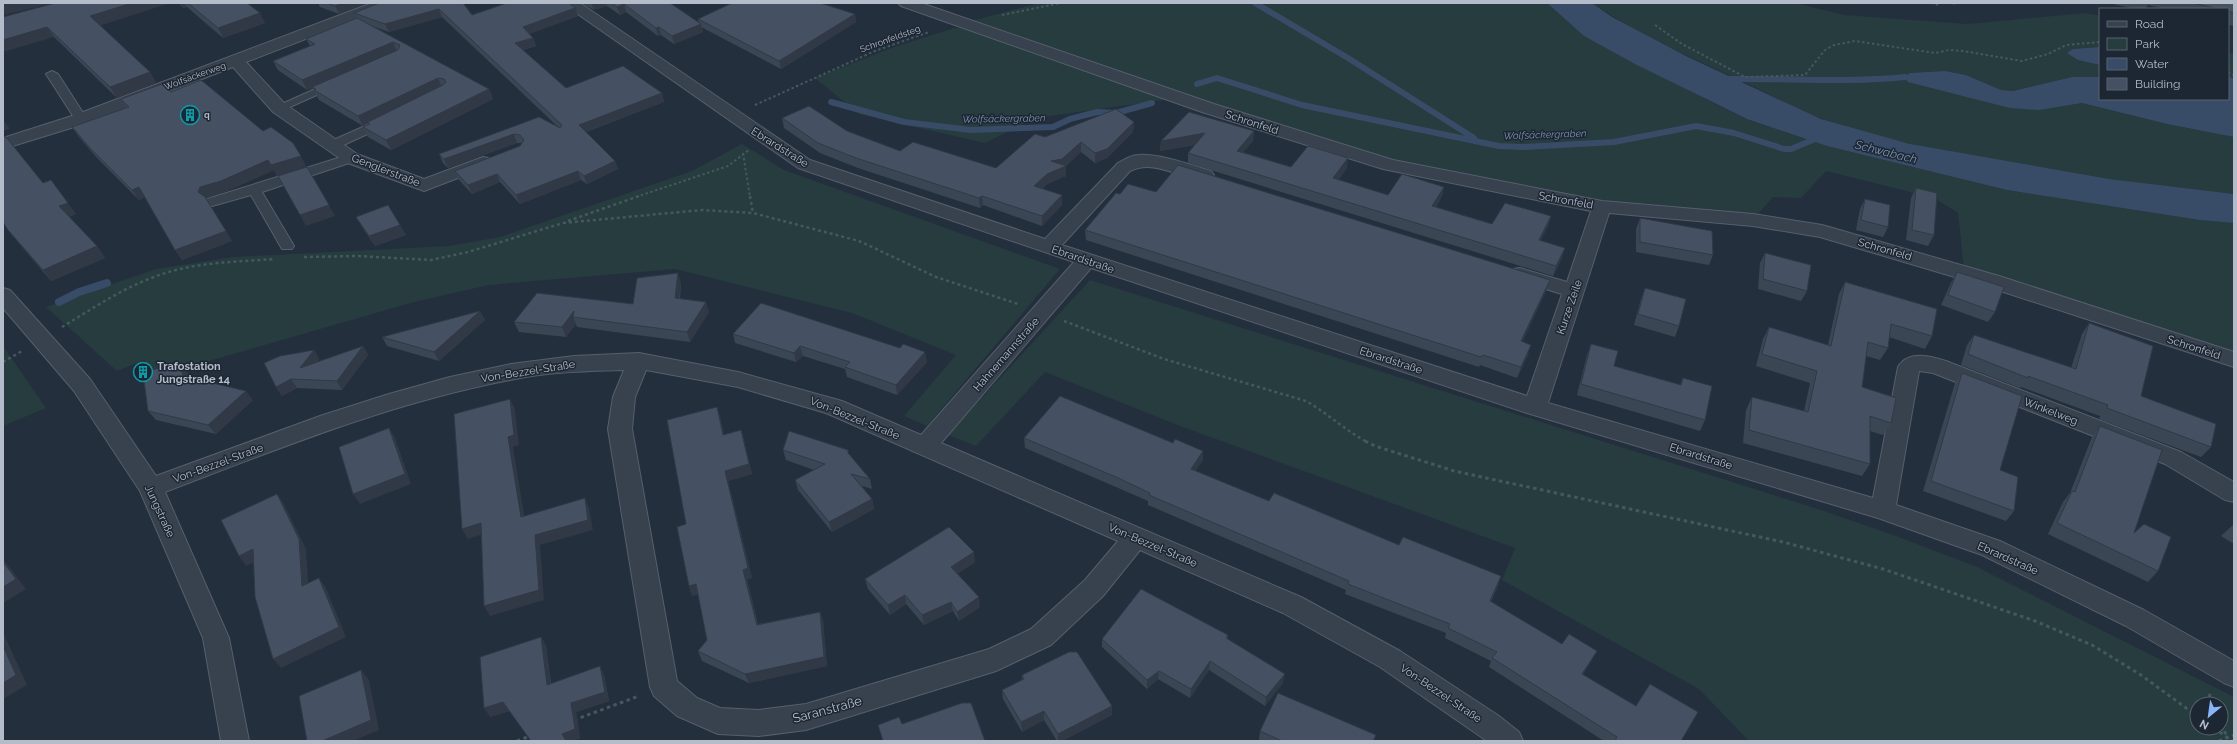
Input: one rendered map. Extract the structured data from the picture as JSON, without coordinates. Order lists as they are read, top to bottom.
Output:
{
  "streets": {
    "street": [
      "Wolfsäckerweg",
      "Schronfeld",
      "Ebrardstraße",
      "Genglerstraße",
      "Kurze Zeile",
      "Hahnemannstraße",
      "Von-Bezzel-Straße",
      "Winkelweg",
      "Jungstraße",
      "Saranstraße"
    ],
    "path": ["Schronfeldsteg"]
  },
  "crossings": [
    ["Schronfeldsteg", "Schronfeld"],
    ["Schronfeldsteg", "Ebrardstraße"],
    ["Wolfsäckerweg", "Genglerstraße"],
    ["Schronfeld", "Kurze Zeile"],
    ["Ebrardstraße", "Kurze Zeile"],
    ["Ebrardstraße", "Hahnemannstraße"],
    ["Ebrardstraße", "Winkelweg"],
    ["Hahnemannstraße", "Von-Bezzel-Straße"],
    ["Von-Bezzel-Straße", "Jungstraße"],
    ["Von-Bezzel-Straße", "Saranstraße"]
  ],
  "water": ["Wolfsäckergraben", "Schwabach"],
  "places": {
    "building": ["q", "Trafostation Jungstraße 14"]
  },
  "legend": [
    "Road",
    "Park",
    "Water",
    "Building"
  ],
  "north": "bottom left"
}
